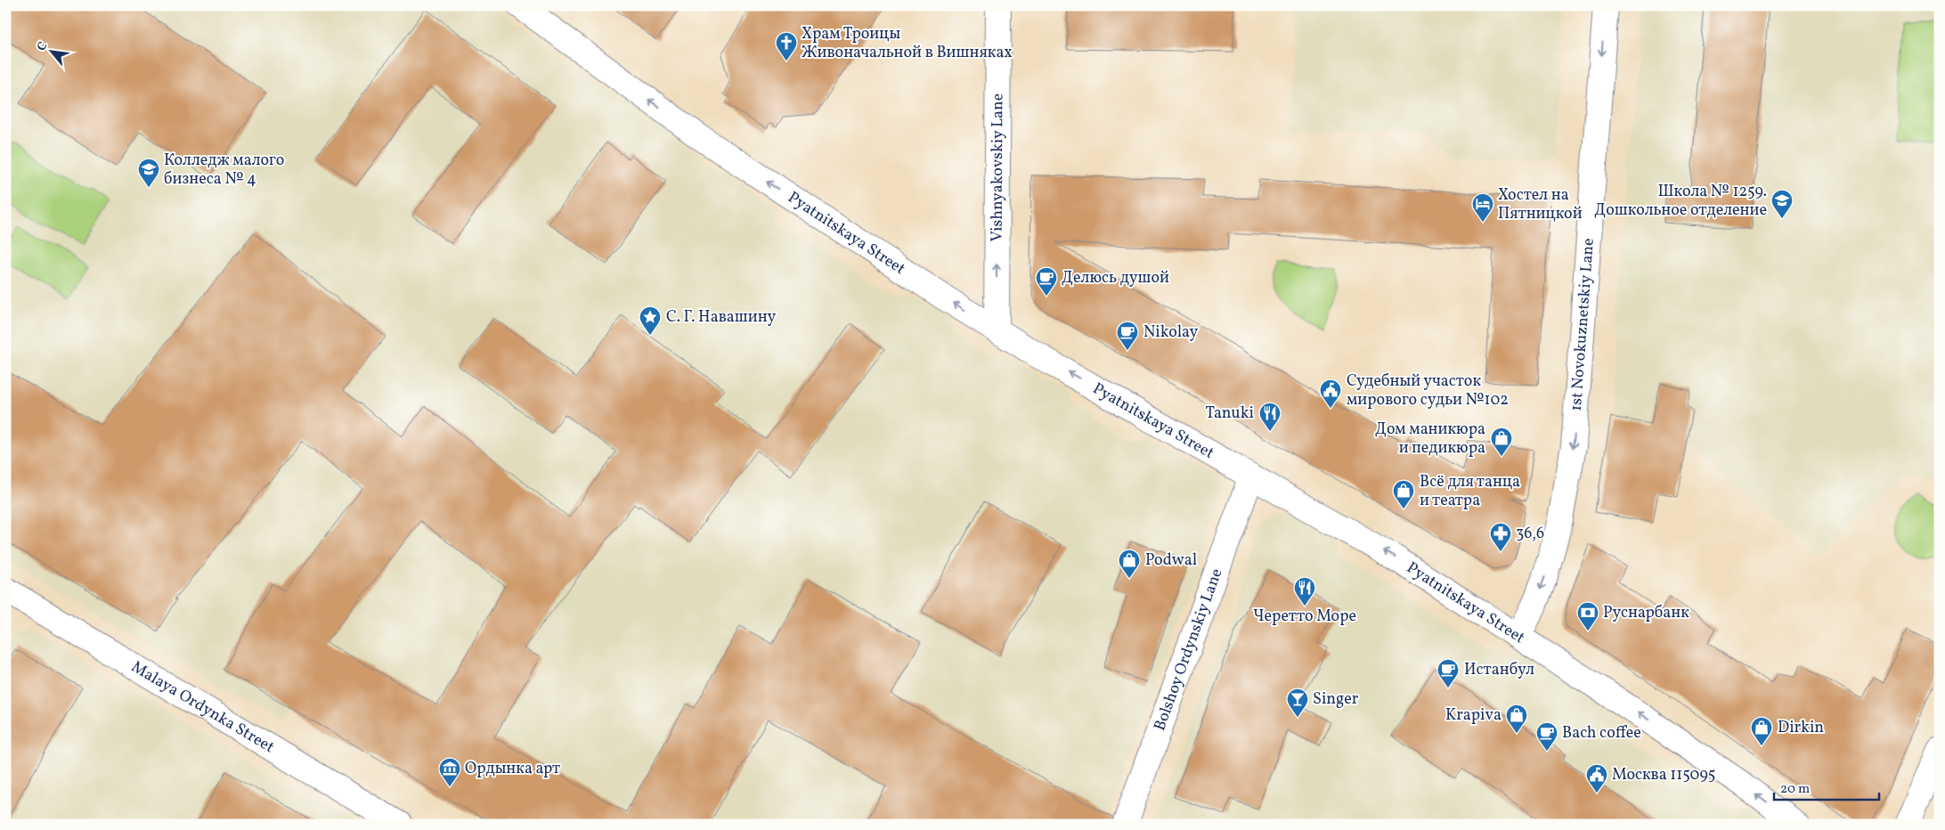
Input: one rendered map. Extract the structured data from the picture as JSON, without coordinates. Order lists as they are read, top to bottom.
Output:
{
  "streets": {
    "street": [
      "Vishnyakovskiy Lane",
      "Pyatnitskaya Street",
      "1st Novokuznetskiy Lane",
      "Bolshoy Ordynskiy Lane",
      "Malaya Ordynka Street"
    ]
  },
  "crossings": [
    ["Vishnyakovskiy Lane", "Pyatnitskaya Street"],
    ["Pyatnitskaya Street", "1st Novokuznetskiy Lane"],
    ["Pyatnitskaya Street", "Bolshoy Ordynskiy Lane"]
  ],
  "one_way": ["Vishnyakovskiy Lane", "Pyatnitskaya Street", "1st Novokuznetskiy Lane"],
  "places": {
    "church": ["Храм Троицы Живоначальной в Вишняках"],
    "school or university": ["Колледж малого бизнеса № 4", "Школа № 1259. Дошкольное отделение"],
    "hotel": ["Хостел на Пятницкой"],
    "cafe": [
      "Делюсь душой",
      "Nikolay",
      "Истанбул",
      "Bach coffee"
    ],
    "place": ["С. Г. Навашину"],
    "public building": ["Судебный участок мирового судьи №102", "Москва 115095"],
    "restaurant": ["Tanuki", "Черетто Море"],
    "shop": [
      "Дом маникюра и педикюра",
      "Всё для танца и театра",
      "Podwal",
      "Krapiva",
      "Dirkin"
    ],
    "pharmacy": ["36,6"],
    "bank": ["Руснарбанк"],
    "bar": ["Singer"],
    "museum": ["Ордынка арт"]
  },
  "scale_bar": "20 m",
  "north": "top left"
}
